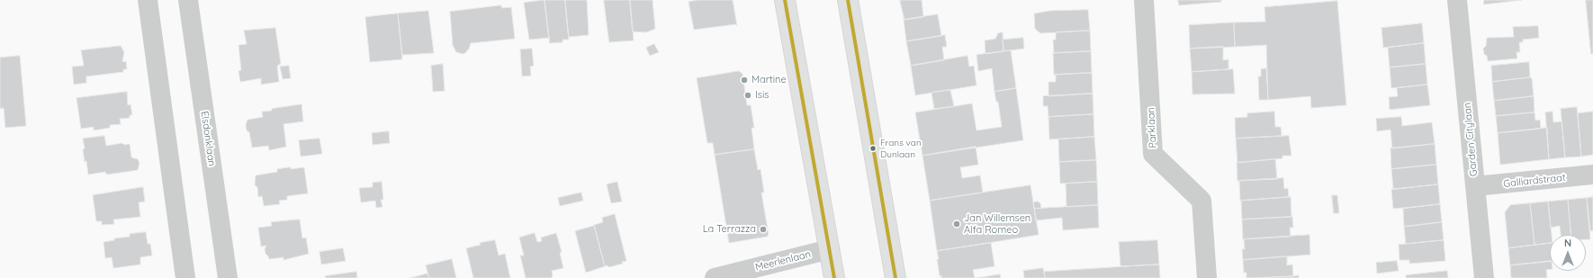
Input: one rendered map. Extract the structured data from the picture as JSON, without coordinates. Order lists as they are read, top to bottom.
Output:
{
  "streets": {
    "street": [
      "Parklaan",
      "Elsdonklaan",
      "Garden Citylaan",
      "Galliardstraat",
      "Meerlenlaan"
    ]
  },
  "crossings": [
    ["Garden Citylaan", "Galliardstraat"]
  ],
  "places": [
    "Martine",
    "Isis",
    "Frans van Dunlaan",
    "Jan Willemsen Alfa Romeo",
    "La Terrazza"
  ],
  "north": "top"
}
